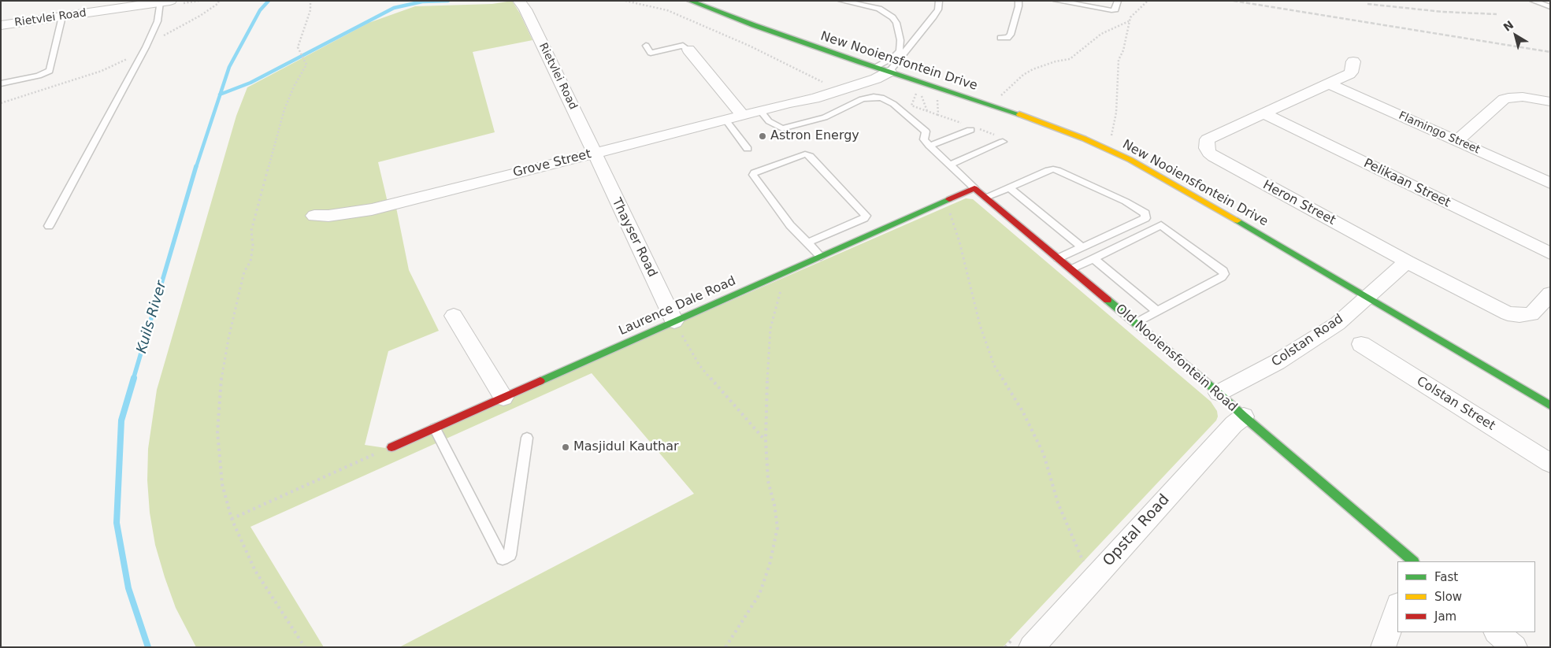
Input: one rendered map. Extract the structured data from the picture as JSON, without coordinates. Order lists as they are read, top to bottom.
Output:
{
  "streets": {
    "street": [
      "Rietvlei Road",
      "New Nooiensfontein Drive",
      "Flamingo Street",
      "Grove Street",
      "Pelikaan Street",
      "Heron Street",
      "Thayser Road",
      "Laurence Dale Road",
      "Colstan Road",
      "Old Nooiensfontein Road",
      "Colstan Street",
      "Opstal Road"
    ]
  },
  "crossings": [
    ["Rietvlei Road", "Grove Street"],
    ["Rietvlei Road", "Thayser Road"],
    ["New Nooiensfontein Drive", "Grove Street"],
    ["New Nooiensfontein Drive", "Colstan Road"],
    ["Flamingo Street", "Heron Street"],
    ["Grove Street", "Thayser Road"],
    ["Pelikaan Street", "Heron Street"],
    ["Heron Street", "Colstan Road"],
    ["Thayser Road", "Laurence Dale Road"],
    ["Laurence Dale Road", "Old Nooiensfontein Road"],
    ["Colstan Road", "Old Nooiensfontein Road"],
    ["Old Nooiensfontein Road", "Opstal Road"]
  ],
  "water": ["Kuils River"],
  "places": ["Astron Energy", "Masjidul Kauthar"],
  "legend": ["Fast", "Slow", "Jam"],
  "north": "top left"
}
